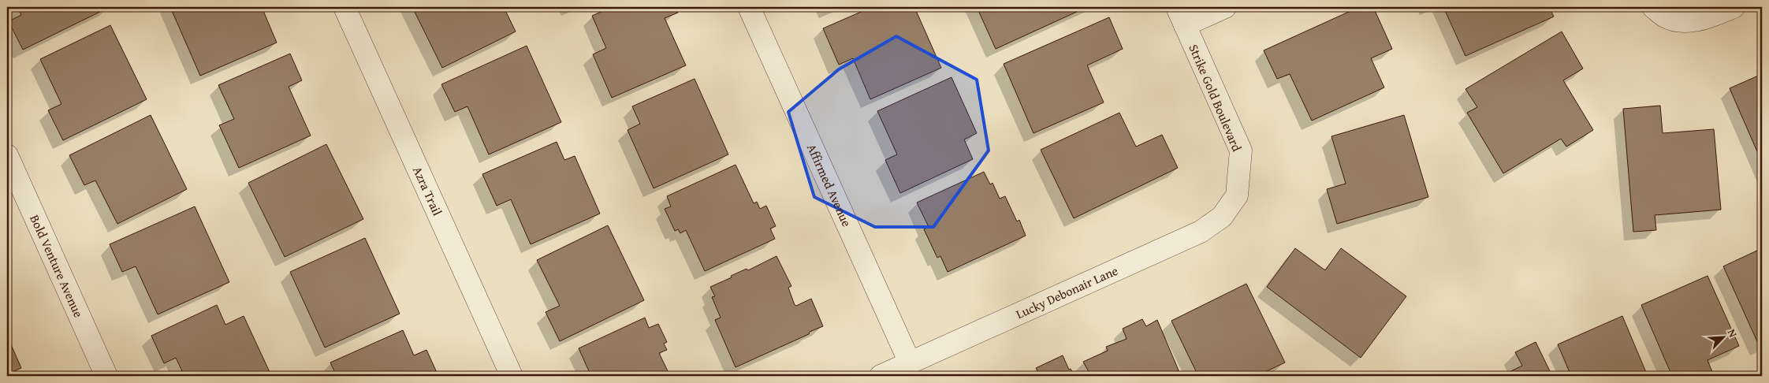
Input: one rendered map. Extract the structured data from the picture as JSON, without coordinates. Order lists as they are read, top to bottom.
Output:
{
  "streets": {
    "street": [
      "Strike Gold Boulevard",
      "Affirmed Avenue",
      "Azra Trail",
      "Bold Venture Avenue",
      "Lucky Debonair Lane"
    ]
  },
  "crossings": [
    ["Strike Gold Boulevard", "Lucky Debonair Lane"],
    ["Affirmed Avenue", "Lucky Debonair Lane"]
  ],
  "north": "top right"
}
